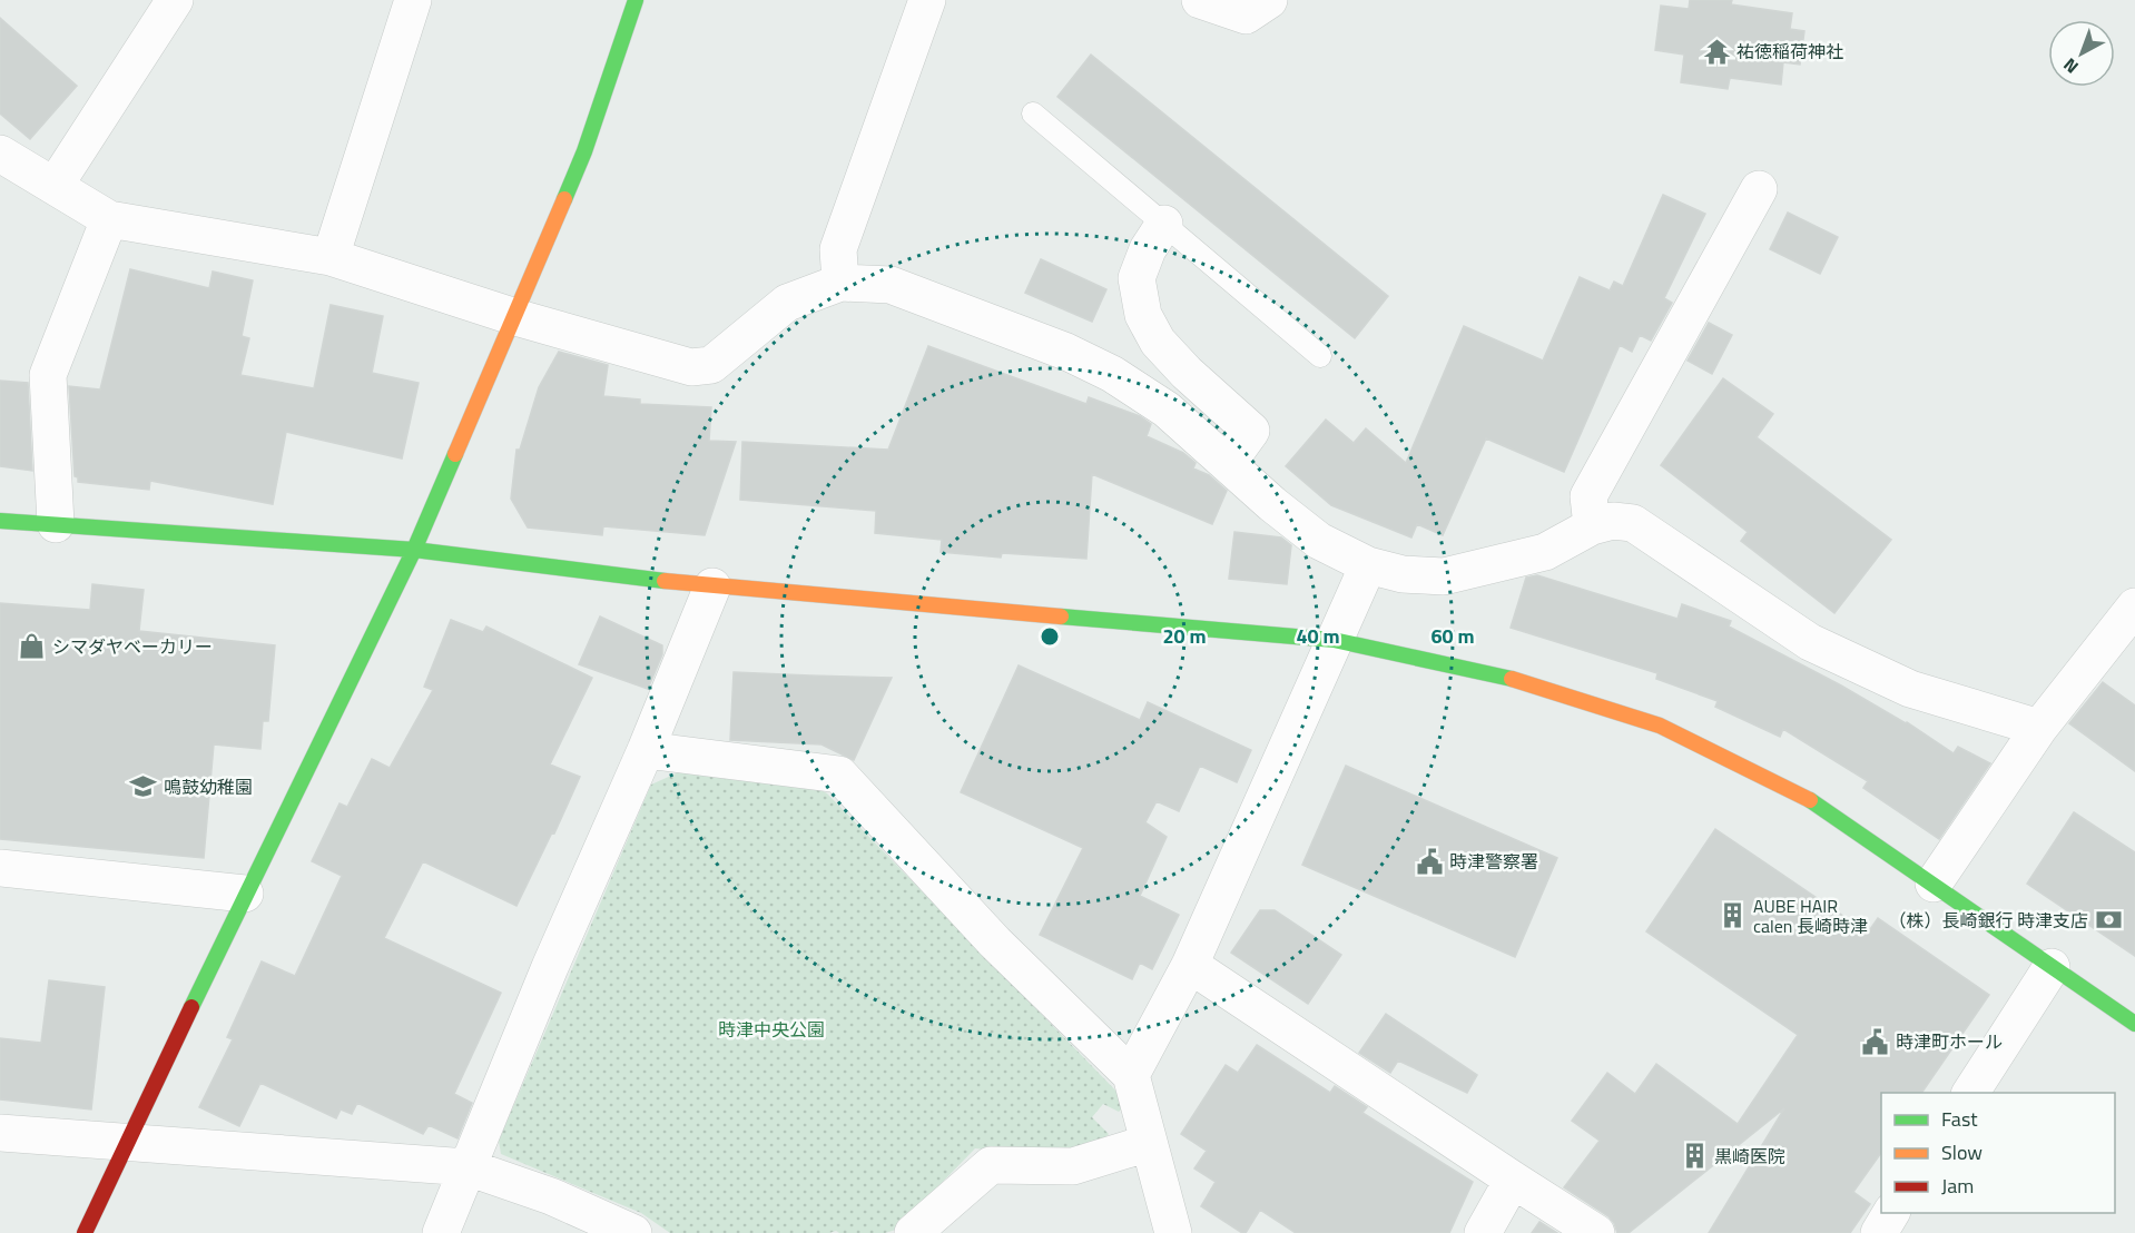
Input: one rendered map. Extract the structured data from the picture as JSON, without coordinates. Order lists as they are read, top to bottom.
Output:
{
  "parks": ["時津中央公園"],
  "places": {
    "temple": ["祐徳稲荷神社"],
    "shop": ["シマダヤベーカリー"],
    "school or university": ["鳴鼓幼稚園"],
    "public building": ["時津警察署", "時津町ホール"],
    "building": ["AUBE HAIR calen 長崎時津", "黒崎医院"],
    "bank": ["（株）長崎銀行 時津支店"]
  },
  "legend": ["Fast", "Slow", "Jam"],
  "north": "bottom left",
  "rings": ["20 m", "40 m", "60 m"]
}
